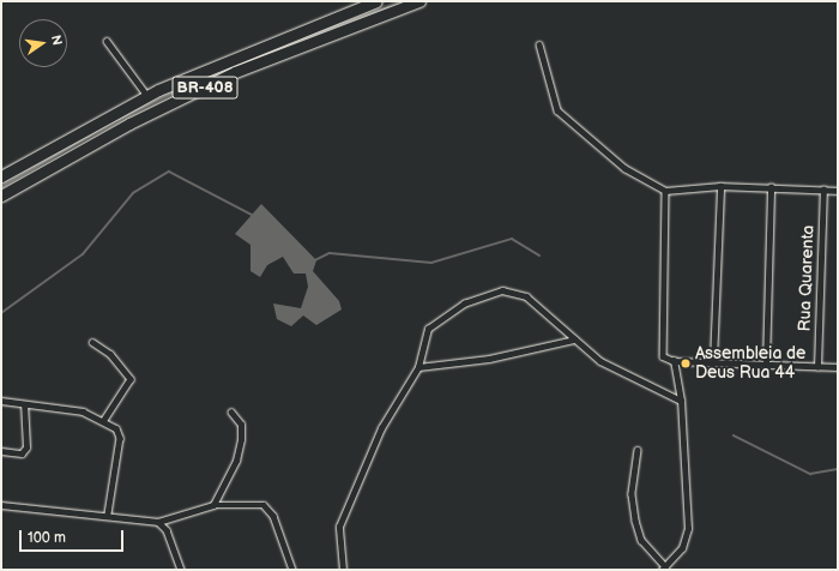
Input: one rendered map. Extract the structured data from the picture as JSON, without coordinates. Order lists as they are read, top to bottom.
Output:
{
  "streets": {
    "highway": ["BR-408"],
    "street": ["Rua Quarenta"]
  },
  "places": ["Assembleia de Deus Rua 44"],
  "scale_bar": "100 m",
  "north": "right"
}
